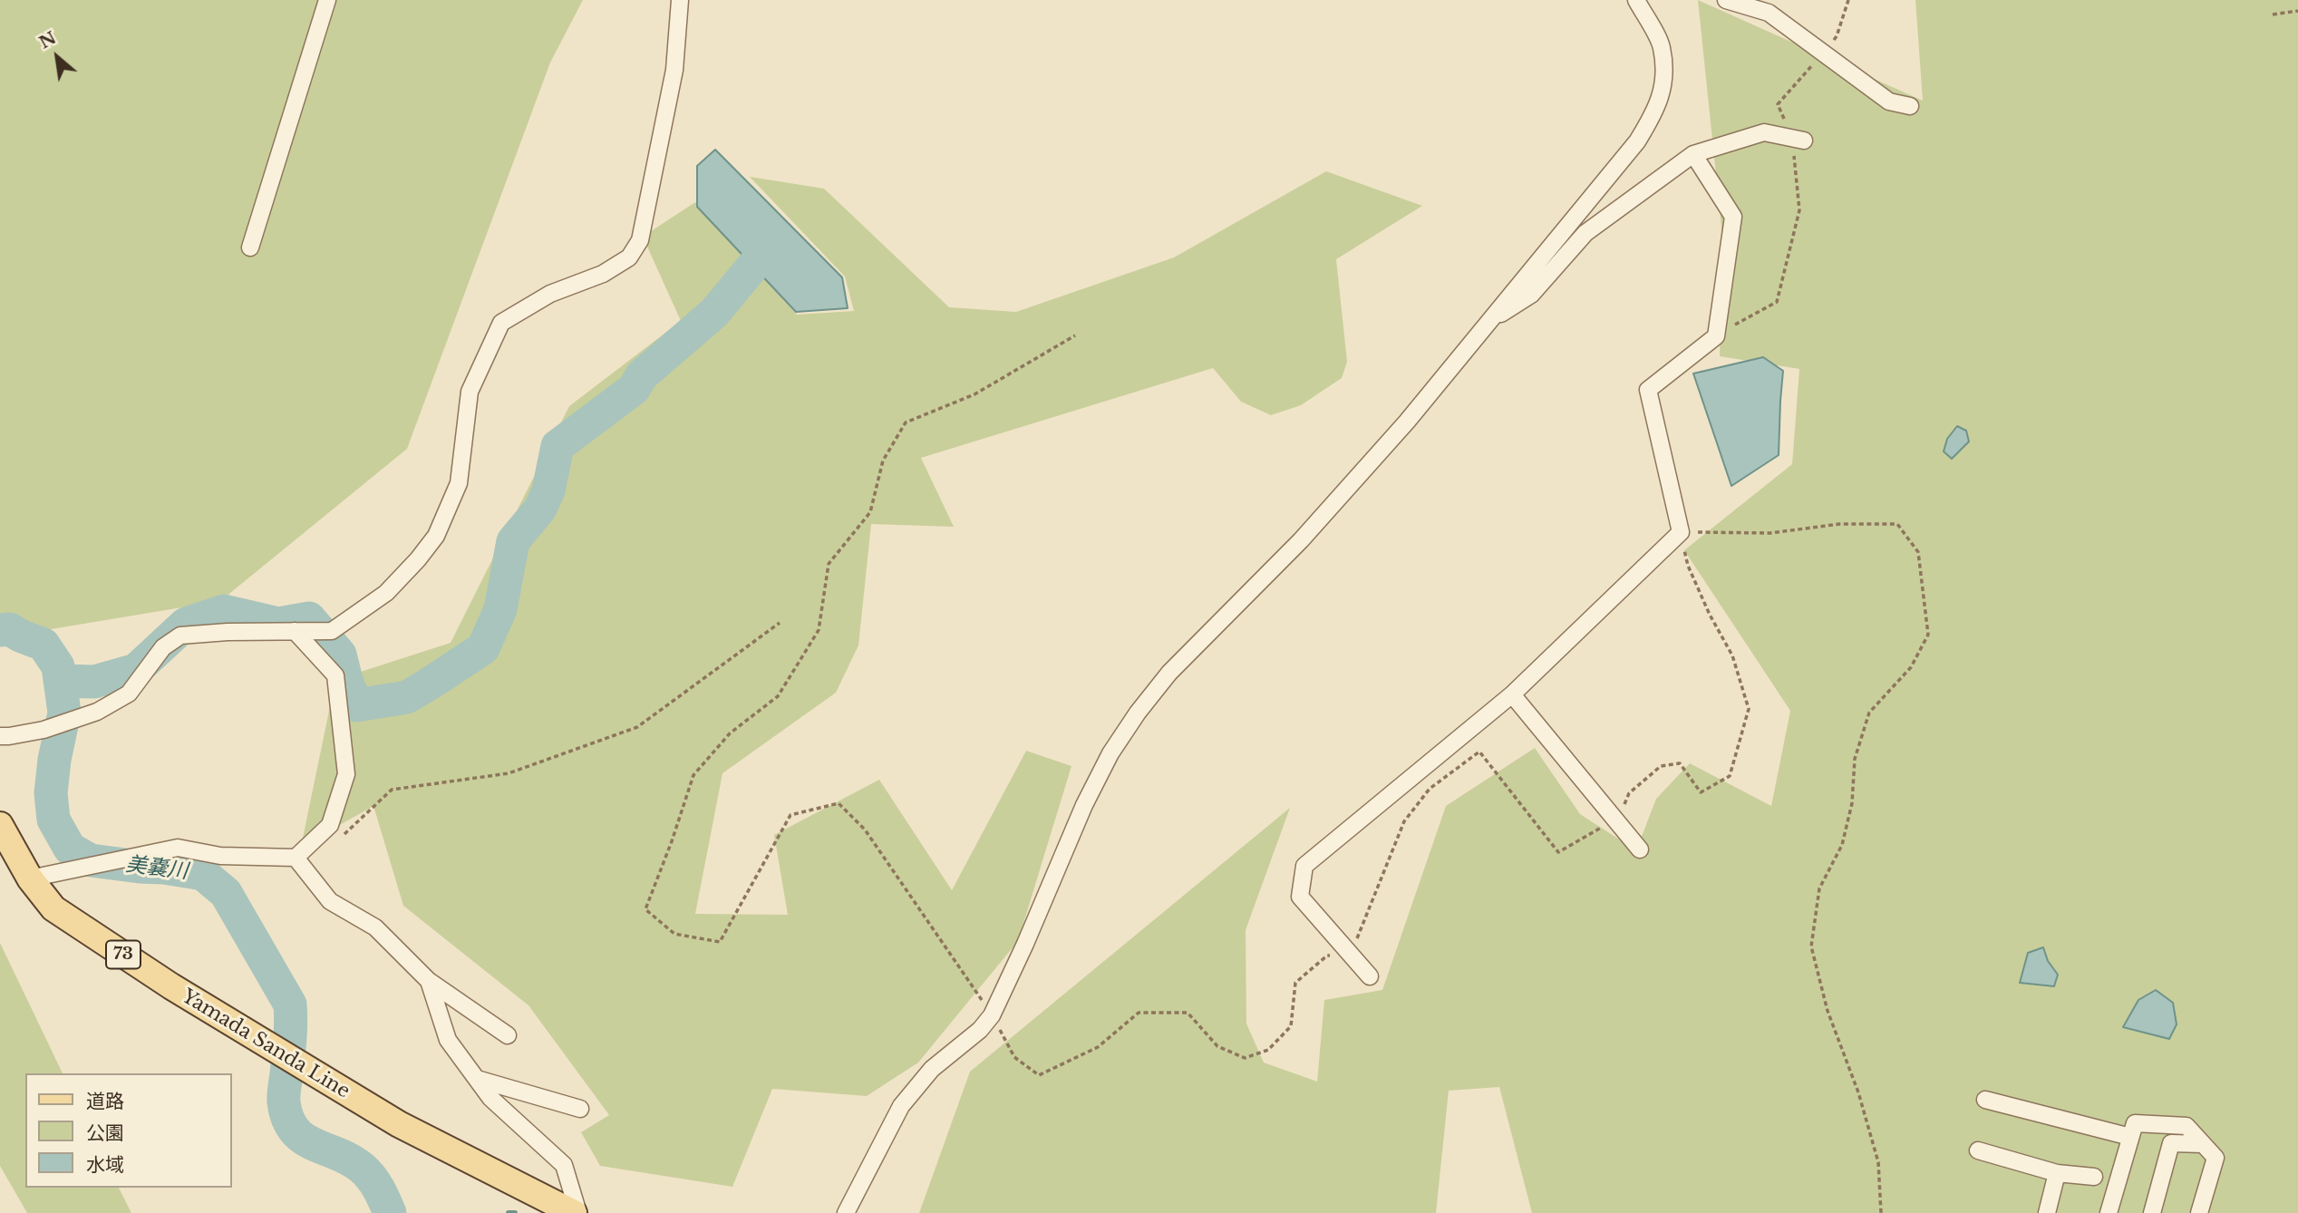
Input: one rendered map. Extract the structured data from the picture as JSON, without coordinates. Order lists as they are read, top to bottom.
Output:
{
  "streets": {
    "main road": ["73", "Yamada Sanda Line"]
  },
  "water": ["美嚢川"],
  "legend": ["道路", "公園", "水域"],
  "north": "top left"
}
